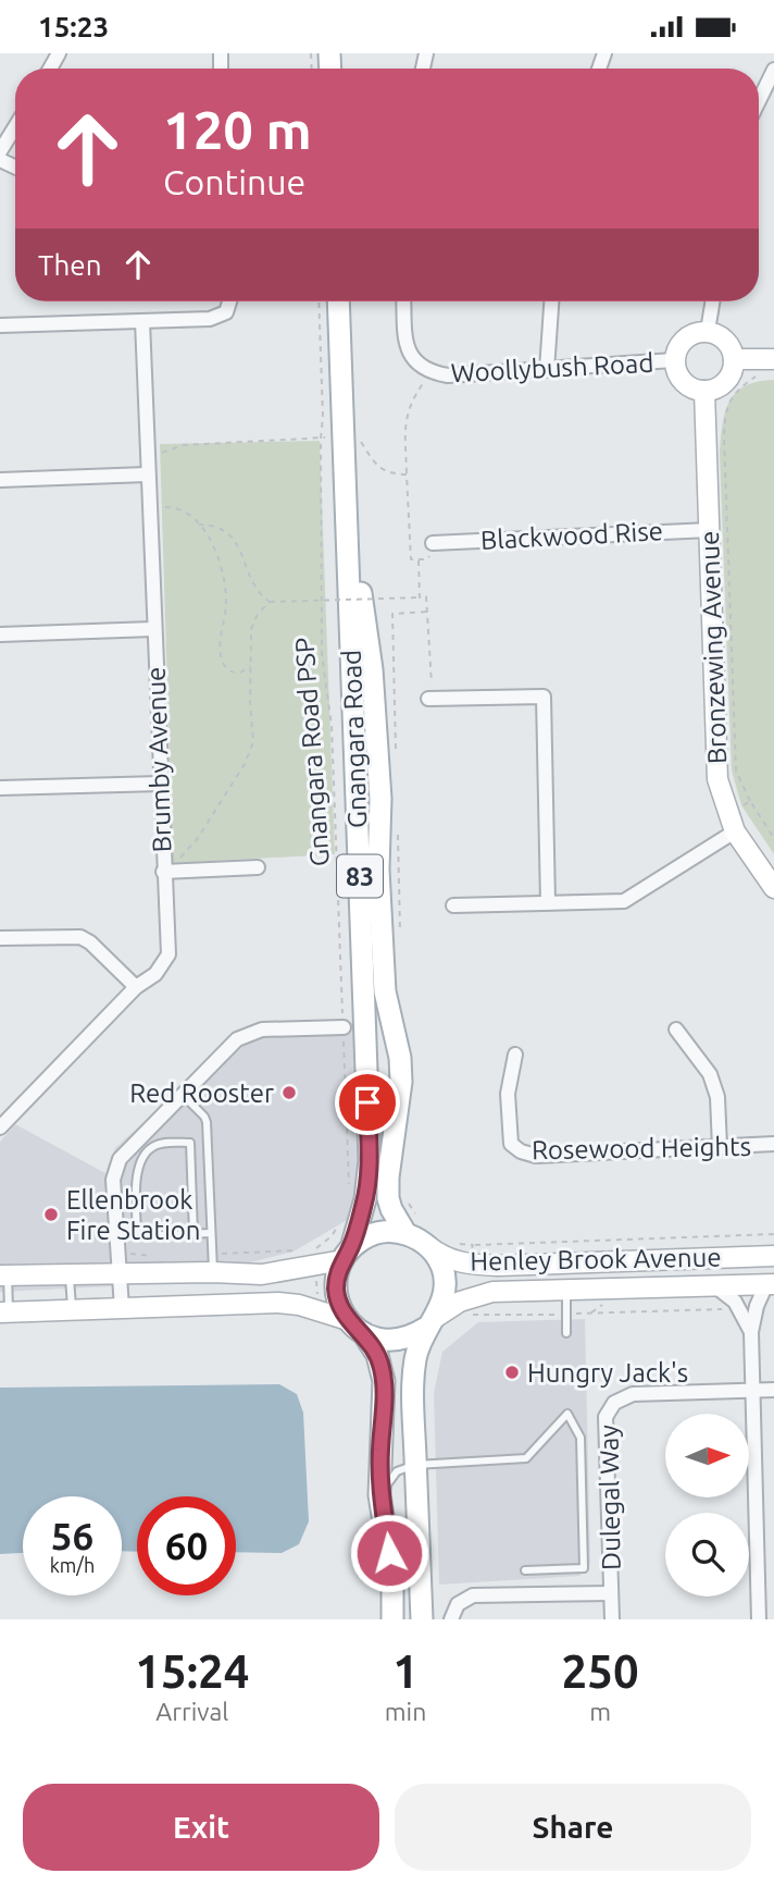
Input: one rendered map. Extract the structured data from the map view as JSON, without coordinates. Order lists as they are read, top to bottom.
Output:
{
  "streets": {
    "main road": [
      "Bronzewing Avenue",
      "Gnangara Road",
      "83",
      "Henley Brook Avenue"
    ],
    "street": [
      "Woollybush Road",
      "Blackwood Rise",
      "Brumby Avenue",
      "Rosewood Heights",
      "Dulegal Way"
    ],
    "path": ["Gnangara Road PSP"]
  },
  "crossings": [
    ["Woollybush Road", "Bronzewing Avenue"],
    ["Blackwood Rise", "Bronzewing Avenue"],
    ["Gnangara Road", "83"],
    ["Gnangara Road", "Henley Brook Avenue"],
    ["83", "Henley Brook Avenue"]
  ],
  "places": ["Red Rooster", "Ellenbrook Fire Station", "Hungry Jack's"],
  "north": "right",
  "page": {
    "status": "15:23",
    "turn": ["120 m", "Continue"],
    "then": "Then",
    "speed": "56 km/h",
    "limit": "60",
    "eta": [
      "15:24",
      "Arrival",
      "1",
      "min",
      "250",
      "m"
    ],
    "buttons": ["Exit", "Share"]
  }
}
